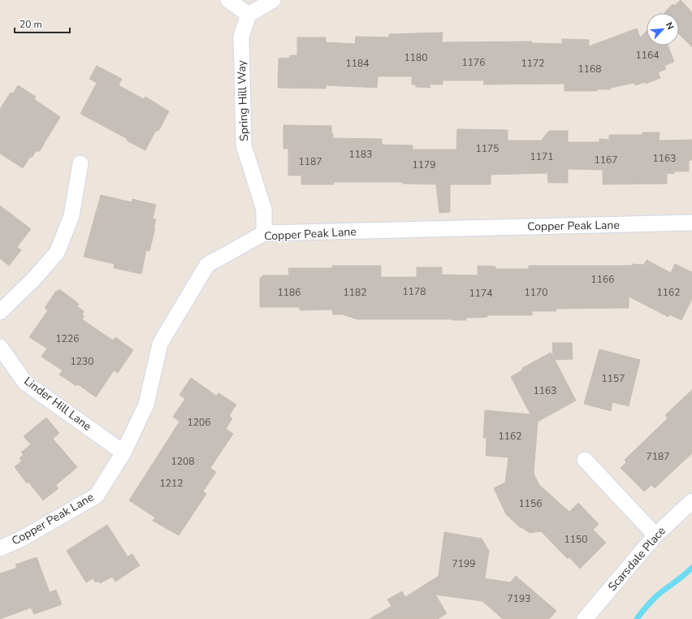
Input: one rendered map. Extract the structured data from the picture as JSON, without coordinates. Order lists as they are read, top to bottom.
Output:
{
  "streets": {
    "street": [
      "Spring Hill Way",
      "Copper Peak Lane",
      "Linder Hill Lane",
      "Scarsdale Place"
    ]
  },
  "crossings": [
    ["Spring Hill Way", "Copper Peak Lane"],
    ["Copper Peak Lane", "Linder Hill Lane"]
  ],
  "house_numbers": [
    "1164",
    "1180",
    "1176",
    "1184",
    "1172",
    "1168",
    "1175",
    "1183",
    "1171",
    "1163",
    "1167",
    "1187",
    "1179",
    "1166",
    "1178",
    "1186",
    "1182",
    "1170",
    "1162",
    "1174",
    "1226",
    "1230",
    "1157",
    "1163",
    "1206",
    "1162",
    "7187",
    "1208",
    "1212",
    "1156",
    "1150",
    "7199",
    "7193"
  ],
  "scale_bar": "20 m",
  "north": "top right"
}
